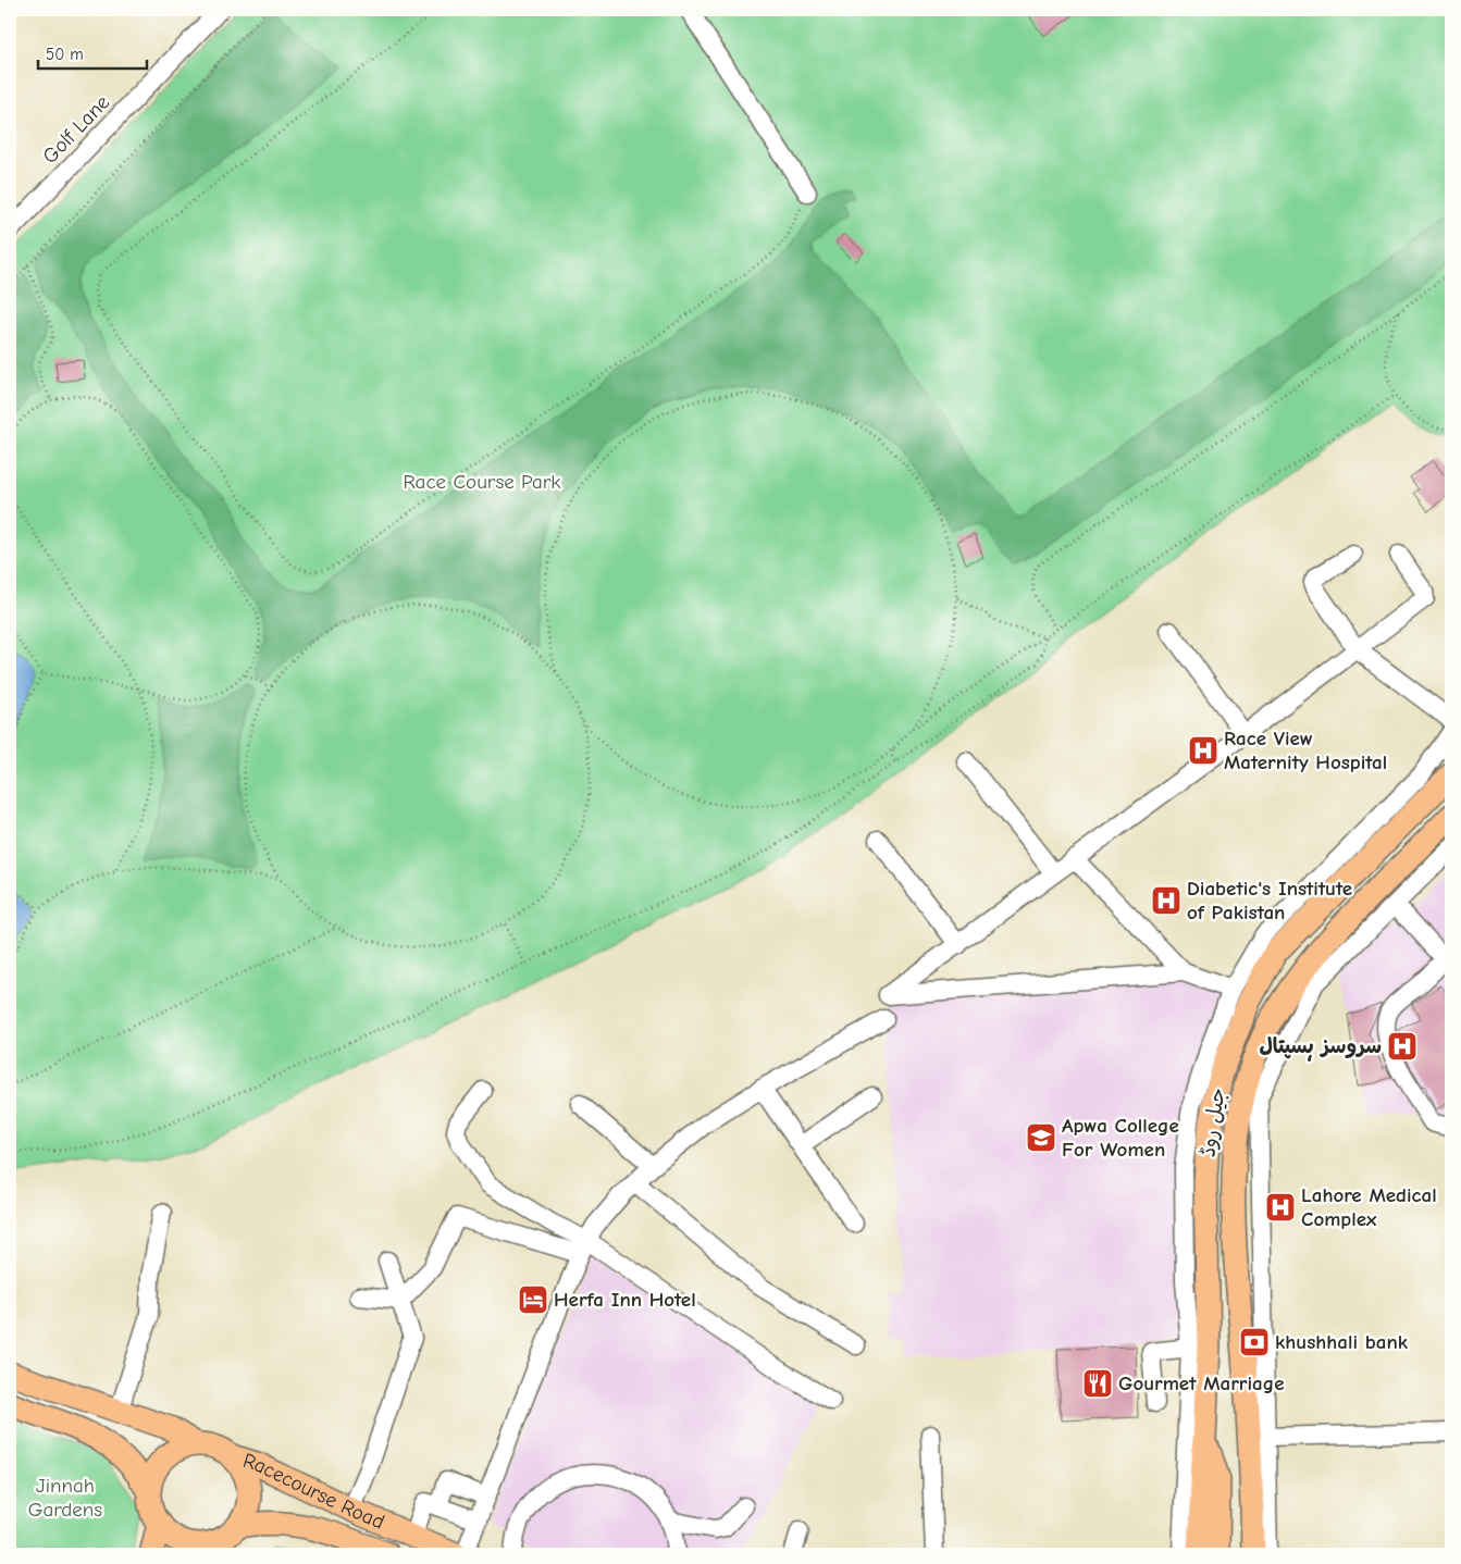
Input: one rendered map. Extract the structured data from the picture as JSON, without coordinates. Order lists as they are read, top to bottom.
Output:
{
  "streets": {
    "main road": ["جیل روڈ", "Racecourse Road"],
    "street": ["Golf Lane"]
  },
  "parks": ["Race Course Park", "Jinnah Gardens"],
  "places": {
    "hospital": [
      "Race View Maternity Hospital",
      "Diabetic's Institute of Pakistan",
      "سروسز ہسپتال",
      "Lahore Medical Complex"
    ],
    "school or university": ["Apwa College For Women"],
    "hotel": ["Herfa Inn Hotel"],
    "bank": ["khushhali bank"],
    "restaurant": ["Gourmet Marriage"]
  },
  "scale_bar": "50 m"
}
